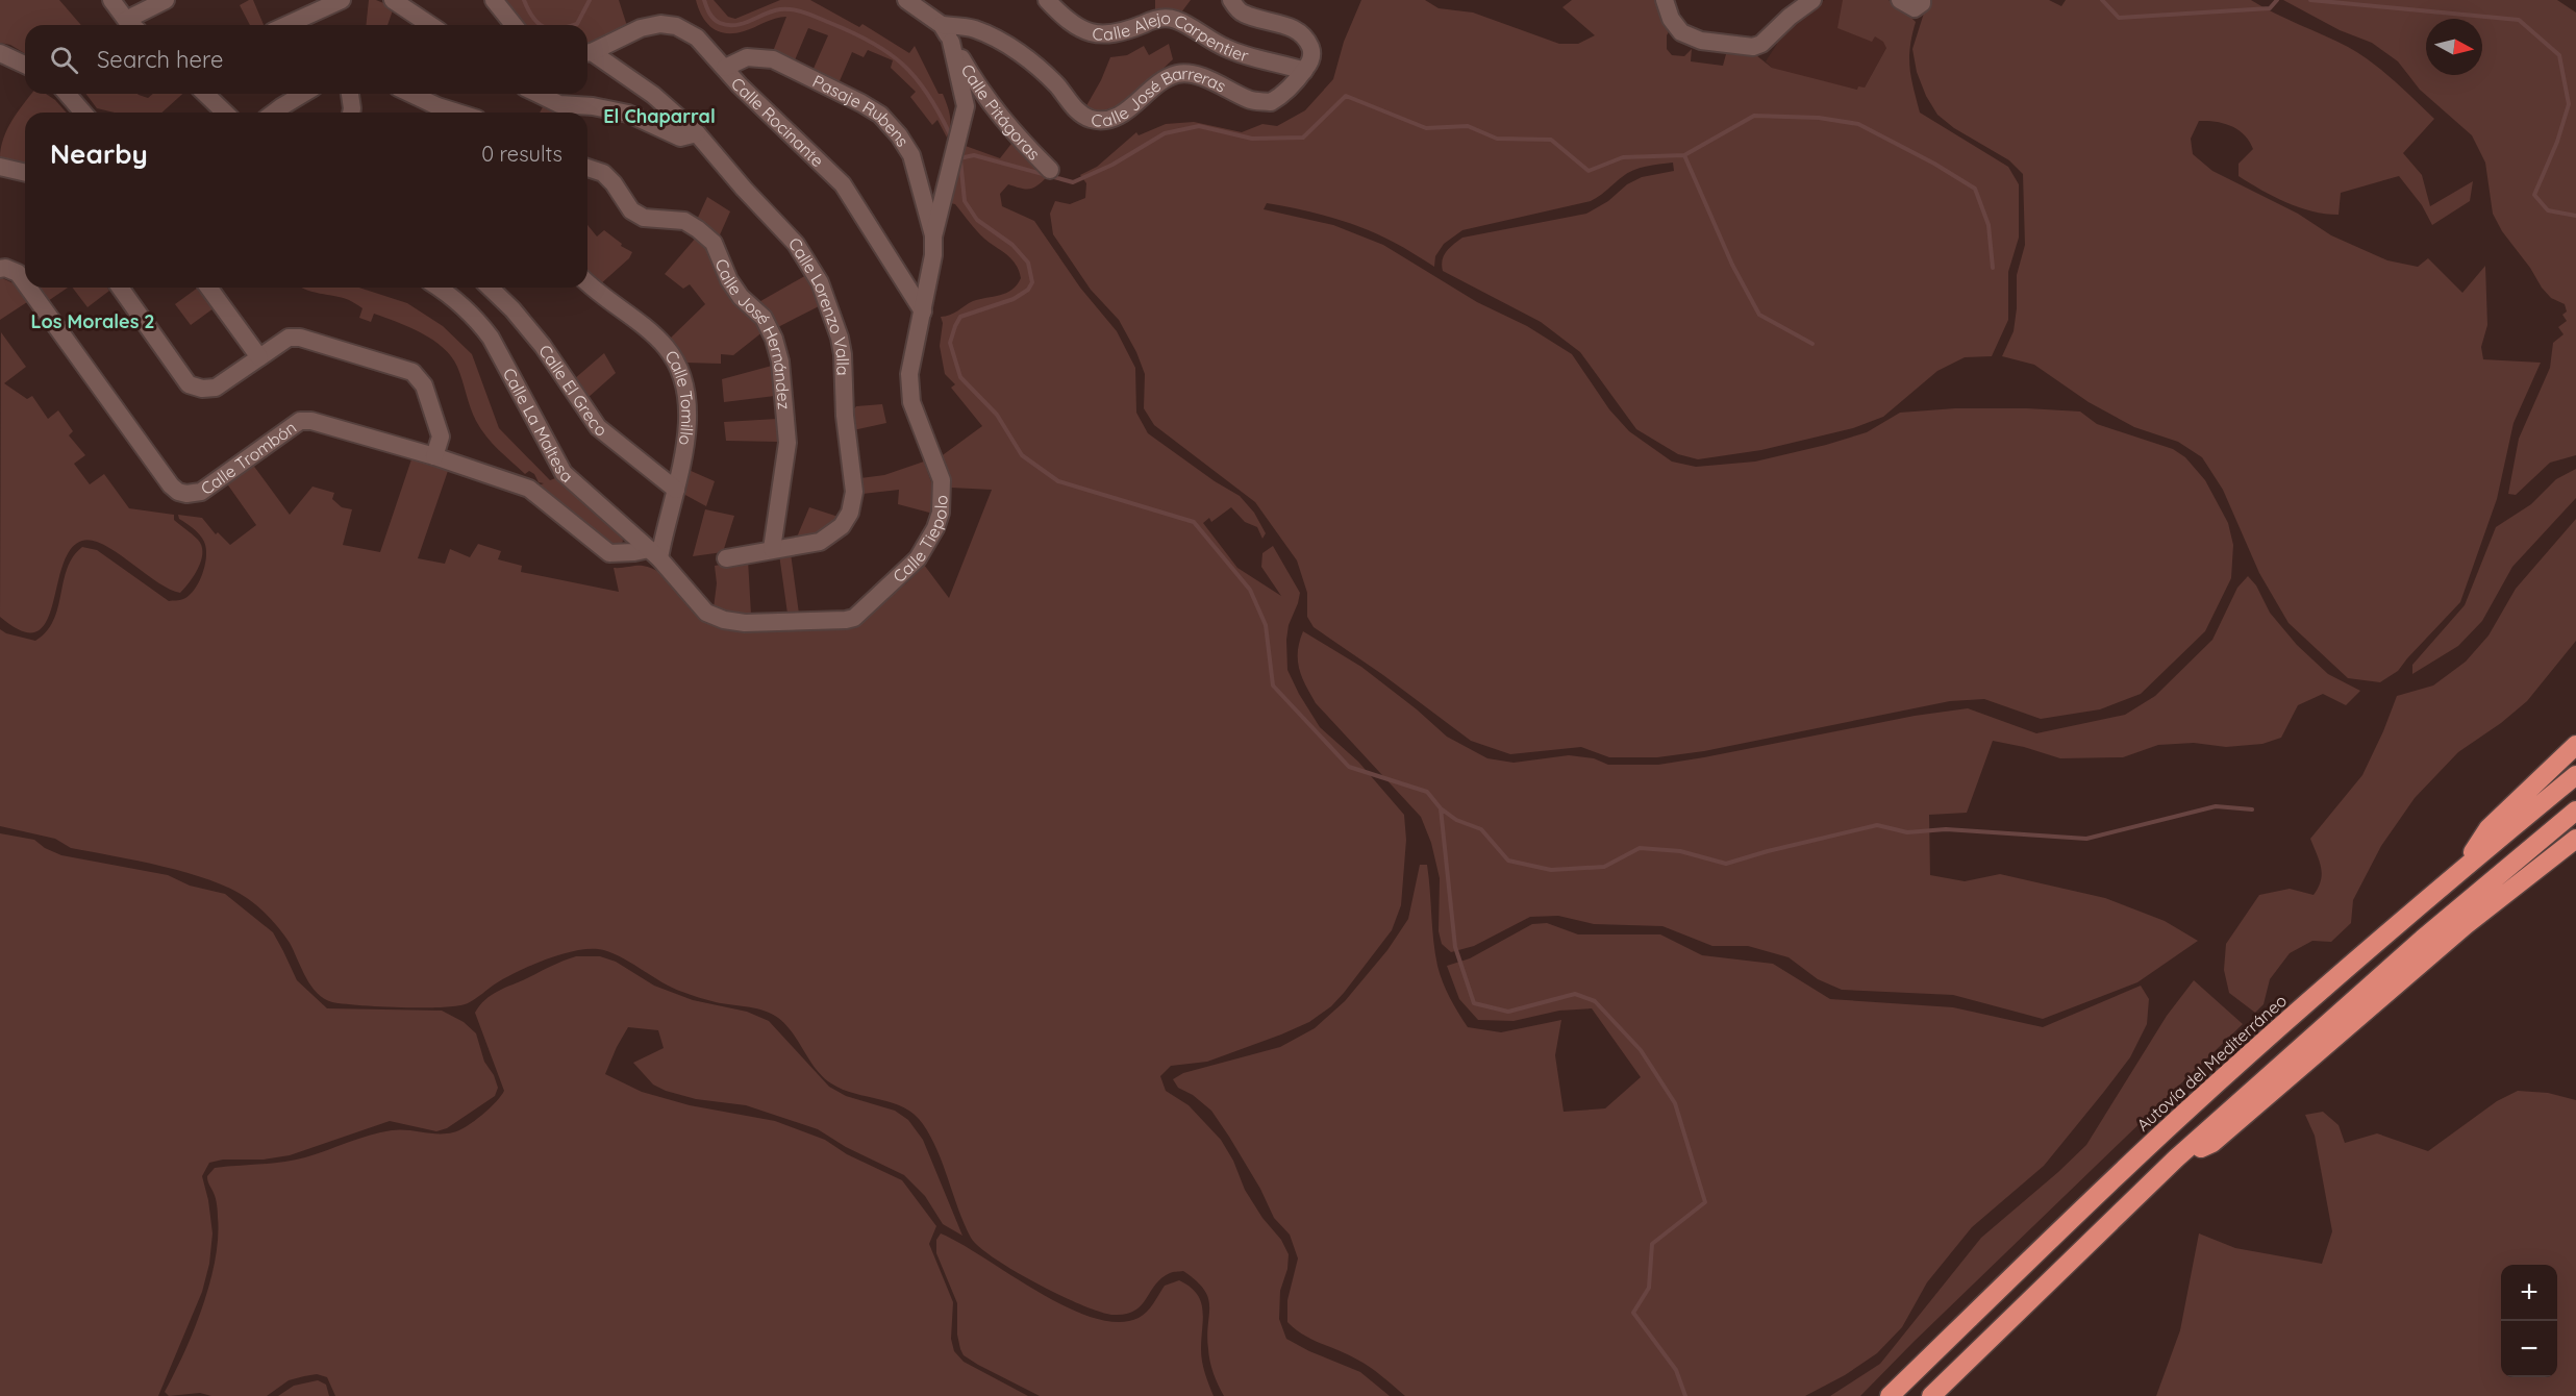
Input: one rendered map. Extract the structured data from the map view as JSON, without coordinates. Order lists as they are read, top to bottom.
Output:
{
  "streets": {
    "highway": ["Autovía del Mediterráneo"],
    "street": [
      "Calle Alejo Carpentier",
      "Calle José Barreras",
      "Calle Pitágoras",
      "Pasaje Rubens",
      "Calle Rocinante",
      "Calle Lorenzo Valla",
      "Calle José Hernández",
      "Calle El Greco",
      "Calle Tomillo",
      "Calle La Maltesa",
      "Calle Trombón",
      "Calle Tiepolo"
    ]
  },
  "crossings": [
    ["Calle Alejo Carpentier", "Calle José Barreras"],
    ["Calle José Barreras", "Calle Pitágoras"],
    ["Calle Pitágoras", "Calle Tiepolo"],
    ["Pasaje Rubens", "Calle Rocinante"],
    ["Pasaje Rubens", "Calle Tiepolo"],
    ["Calle Rocinante", "Calle Tiepolo"],
    ["Calle Lorenzo Valla", "Calle José Hernández"],
    ["Calle El Greco", "Calle Tomillo"],
    ["Calle Tomillo", "Calle La Maltesa"],
    ["Calle Tomillo", "Calle Trombón"],
    ["Calle Tomillo", "Calle Tiepolo"],
    ["Calle La Maltesa", "Calle Trombón"],
    ["Calle La Maltesa", "Calle Tiepolo"],
    ["Calle Trombón", "Calle Tiepolo"]
  ],
  "districts": ["El Chaparral", "Los Morales 2"],
  "north": "right",
  "page": {
    "search": "Search here",
    "heading": ["Nearby", "0 results"],
    "map_buttons": ["+", "−"]
  }
}
